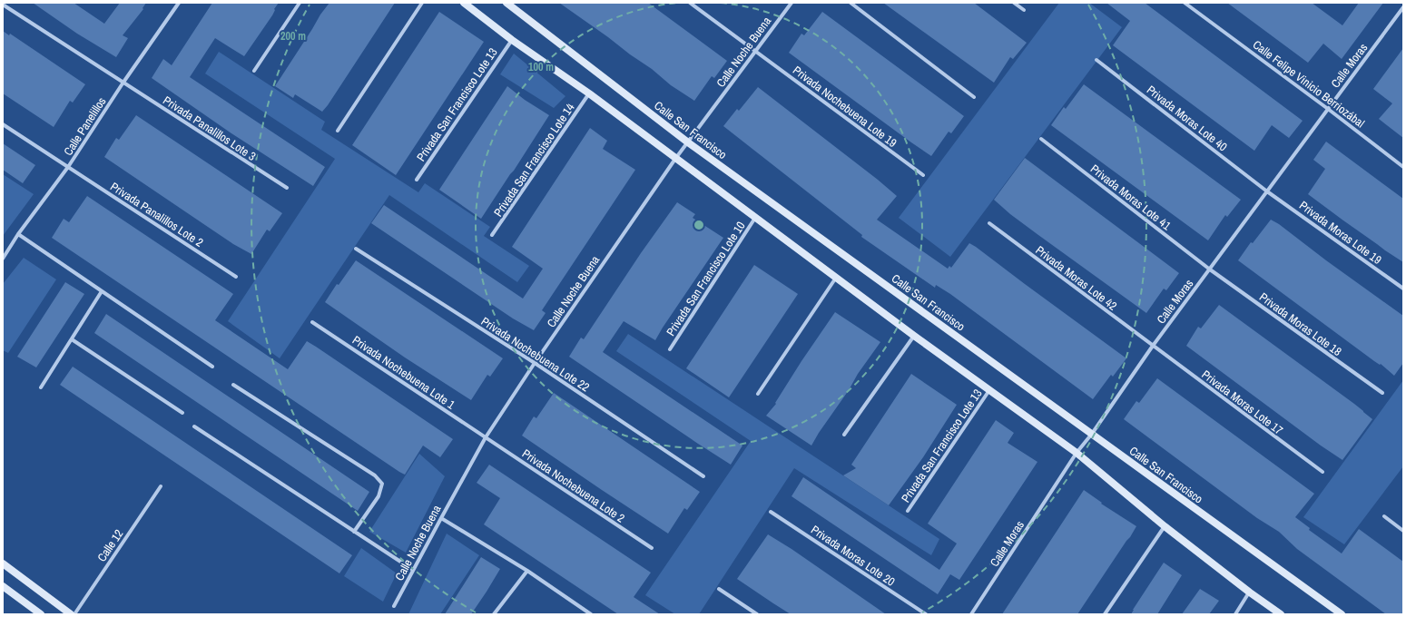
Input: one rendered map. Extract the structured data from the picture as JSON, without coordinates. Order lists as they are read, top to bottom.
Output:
{
  "streets": {
    "street": [
      "Calle Noche Buena",
      "Calle Moras",
      "Calle Felipe Vinicio Berriozábal",
      "Privada San Francisco Lote 13",
      "Privada Nochebuena Lote 19",
      "Privada Moras Lote 40",
      "Calle Panelillos",
      "Privada Panalillos Lote 3",
      "Calle San Francisco",
      "Privada San Francisco Lote 14",
      "Privada Moras Lote 41",
      "Privada Panalillos Lote 2",
      "Privada Moras Lote 19",
      "Privada Moras Lote 42",
      "Privada San Francisco Lote 10",
      "Privada Moras Lote 18",
      "Privada Nochebuena Lote 22",
      "Privada Nochebuena Lote 1",
      "Privada Moras Lote 17",
      "Privada Nochebuena Lote 2",
      "Calle 12",
      "Privada Moras Lote 20"
    ]
  },
  "crossings": [
    ["Calle Noche Buena", "Privada Nochebuena Lote 19"],
    ["Calle Noche Buena", "Calle San Francisco"],
    ["Calle Noche Buena", "Privada Nochebuena Lote 22"],
    ["Calle Noche Buena", "Privada Nochebuena Lote 1"],
    ["Calle Noche Buena", "Privada Nochebuena Lote 2"],
    ["Calle Moras", "Calle Felipe Vinicio Berriozábal"],
    ["Calle Moras", "Privada Moras Lote 40"],
    ["Calle Moras", "Calle San Francisco"],
    ["Calle Moras", "Privada Moras Lote 41"],
    ["Calle Moras", "Privada Moras Lote 19"],
    ["Calle Moras", "Privada Moras Lote 42"],
    ["Calle Moras", "Privada Moras Lote 18"],
    ["Calle Moras", "Privada Moras Lote 17"],
    ["Privada Moras Lote 40", "Privada Moras Lote 19"],
    ["Calle Panelillos", "Privada Panalillos Lote 3"],
    ["Calle Panelillos", "Privada Panalillos Lote 2"],
    ["Privada Moras Lote 41", "Privada Moras Lote 18"],
    ["Privada Moras Lote 42", "Privada Moras Lote 17"],
    ["Privada Nochebuena Lote 1", "Privada Nochebuena Lote 2"]
  ],
  "rings": ["200 m", "100 m"]
}
